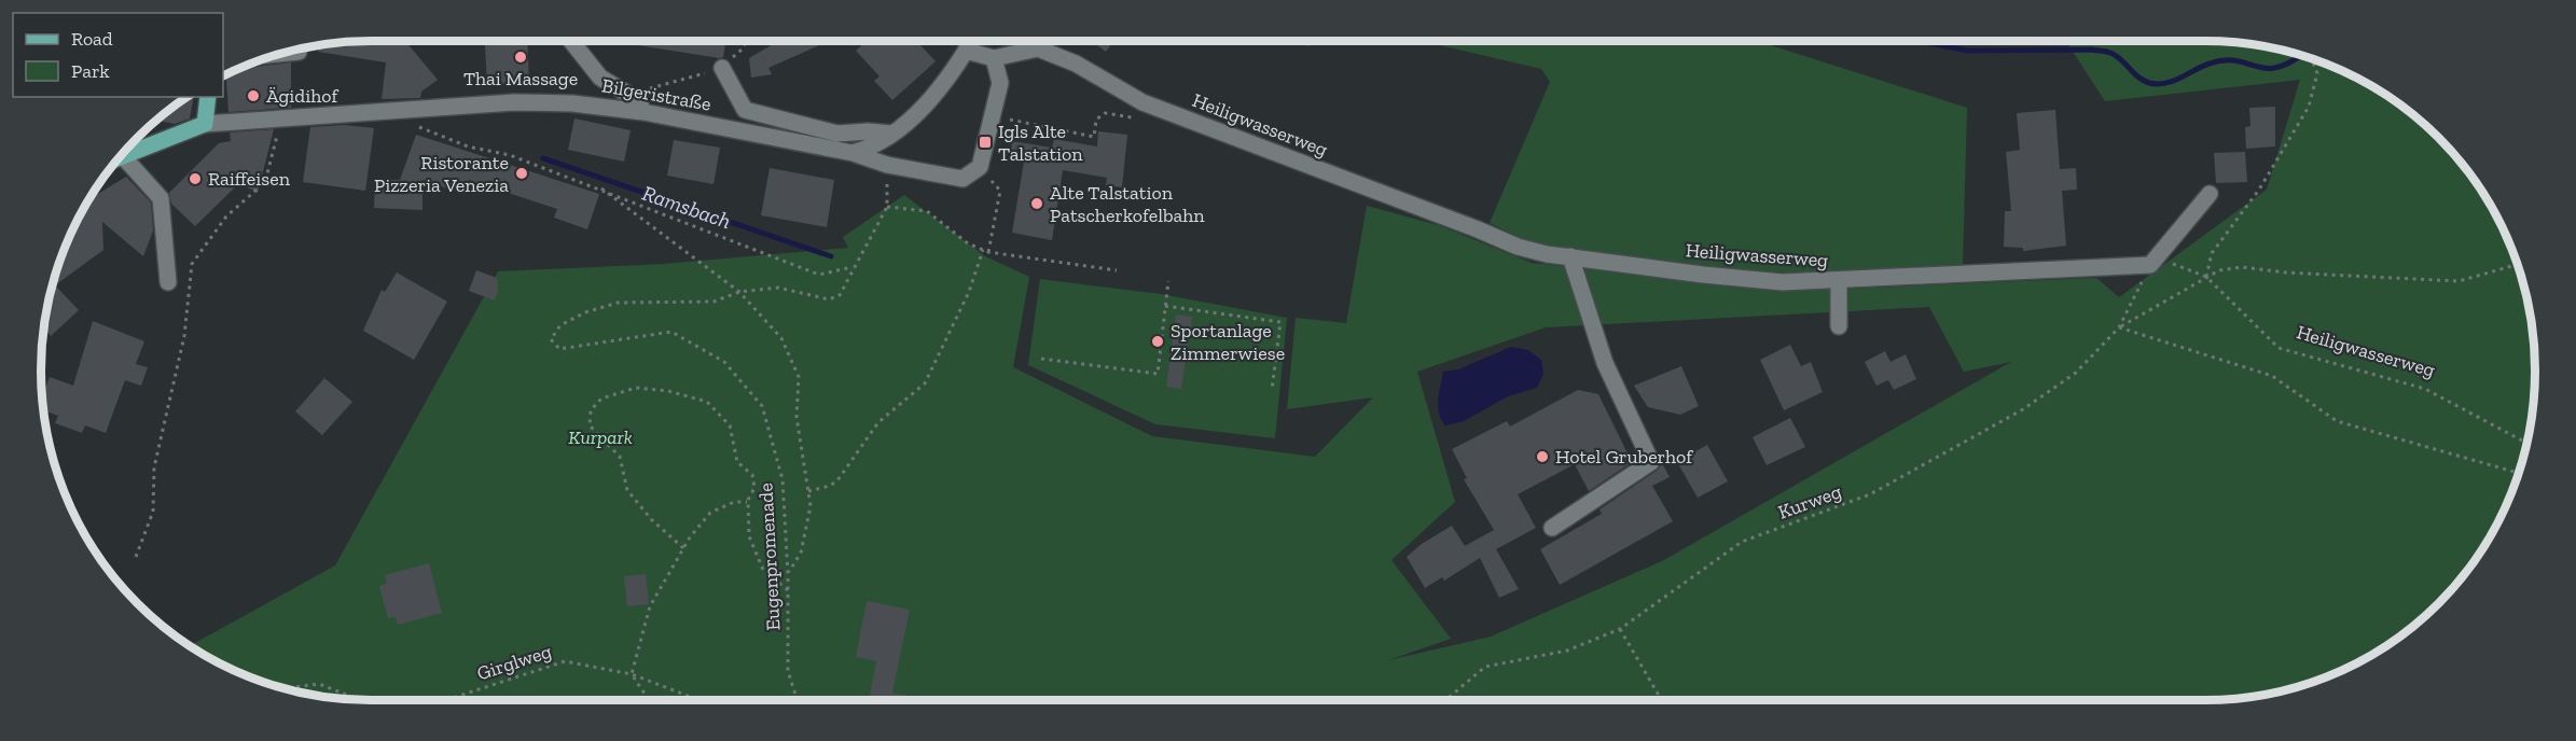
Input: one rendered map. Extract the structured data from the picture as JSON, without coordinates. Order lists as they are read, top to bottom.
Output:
{
  "streets": {
    "street": ["Bilgeristraße", "Heiligwasserweg"],
    "path": ["Kurweg", "Eugenpromenade", "Girglweg"]
  },
  "crossings": [
    ["Bilgeristraße", "Eugenpromenade"],
    ["Heiligwasserweg", "Kurweg"]
  ],
  "water": ["Ramsbach"],
  "parks": ["Kurpark"],
  "places": {
    "other": [
      "Thai Massage",
      "Ägidihof",
      "Ristorante Pizzeria Venezia",
      "Raiffeisen",
      "Alte Talstation Patscherkofelbahn",
      "Sportanlage Zimmerwiese",
      "Hotel Gruberhof"
    ],
    "transit": ["Igls Alte Talstation"]
  },
  "legend": ["Road", "Park"]
}
